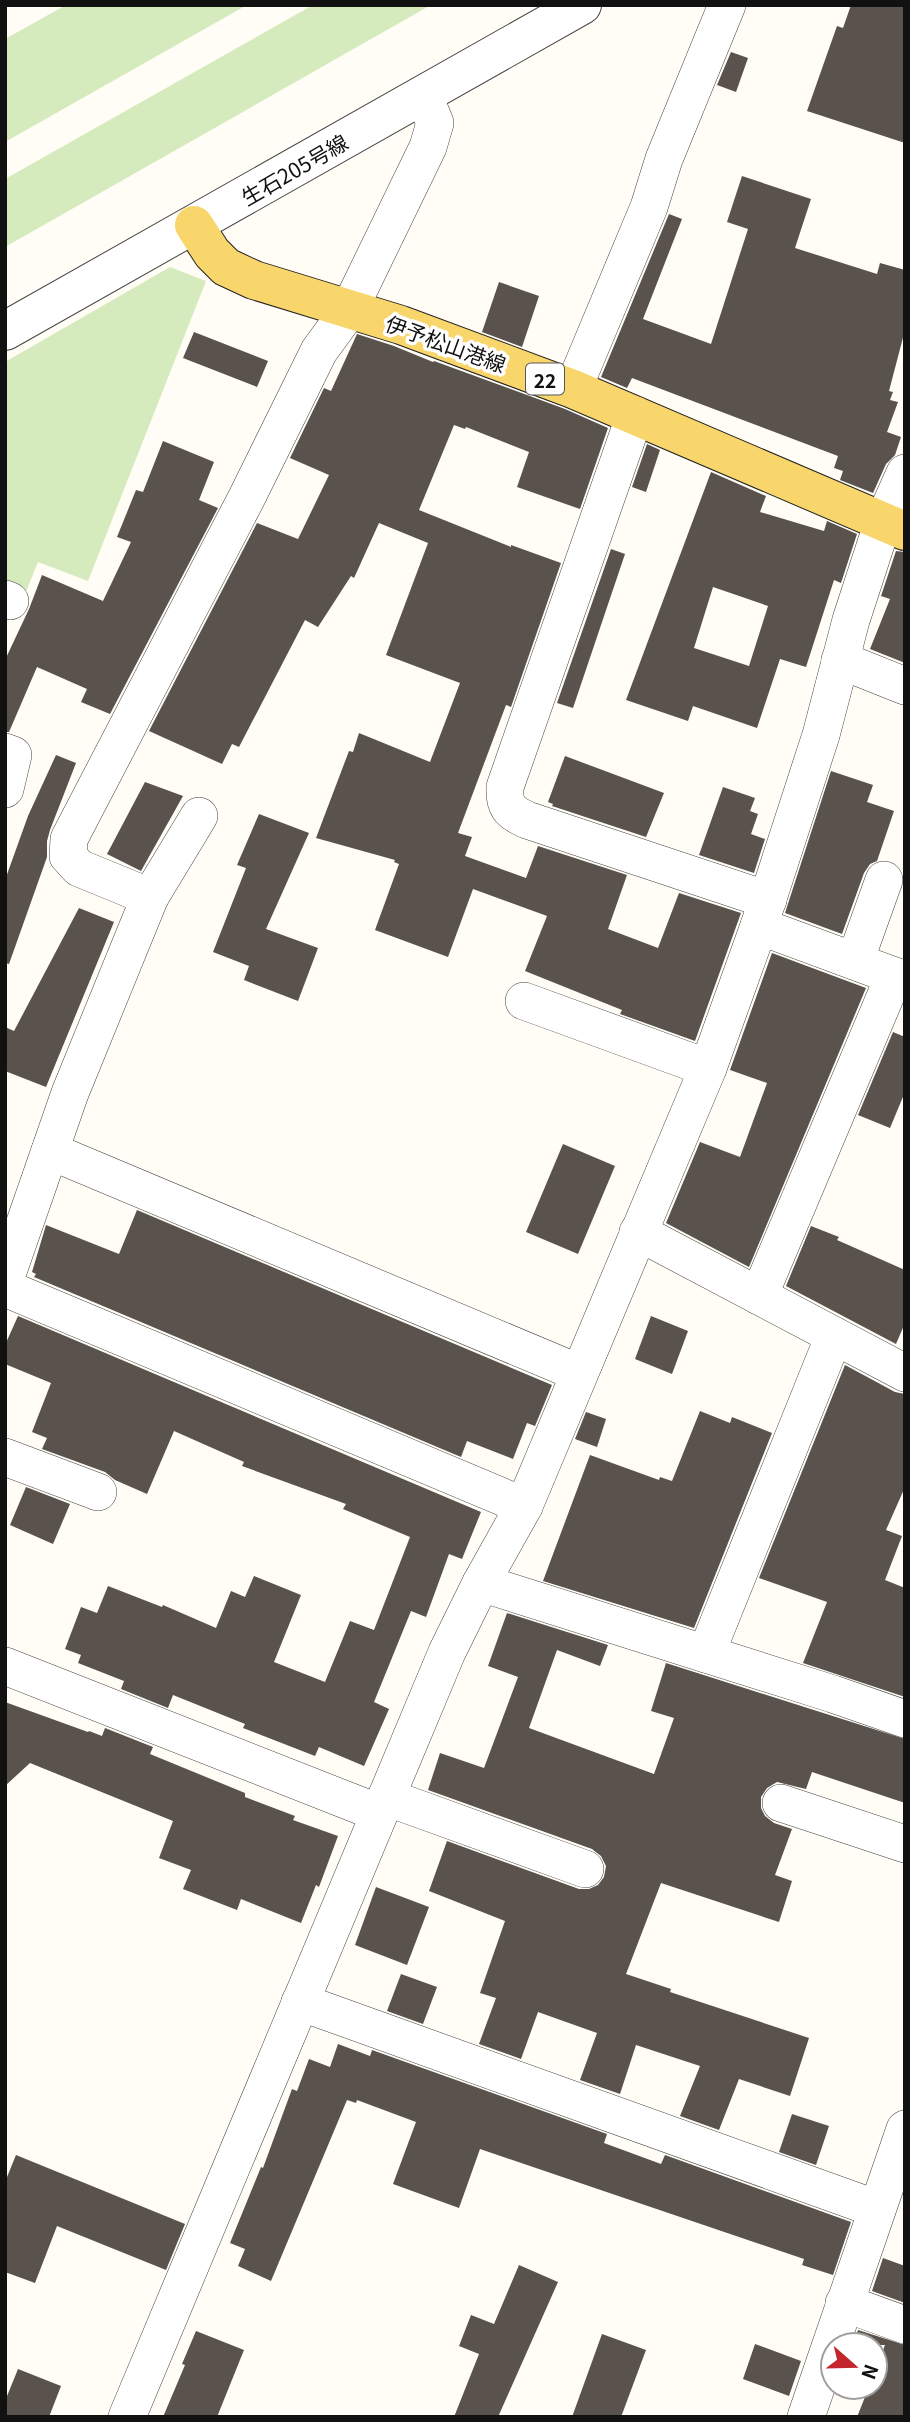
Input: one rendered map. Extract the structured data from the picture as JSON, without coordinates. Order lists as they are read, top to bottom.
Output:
{
  "streets": {
    "main road": ["伊予松山港線", "22"],
    "street": ["生石205号線"]
  },
  "crossings": [
    ["生石205号線", "伊予松山港線"]
  ],
  "north": "right"
}
